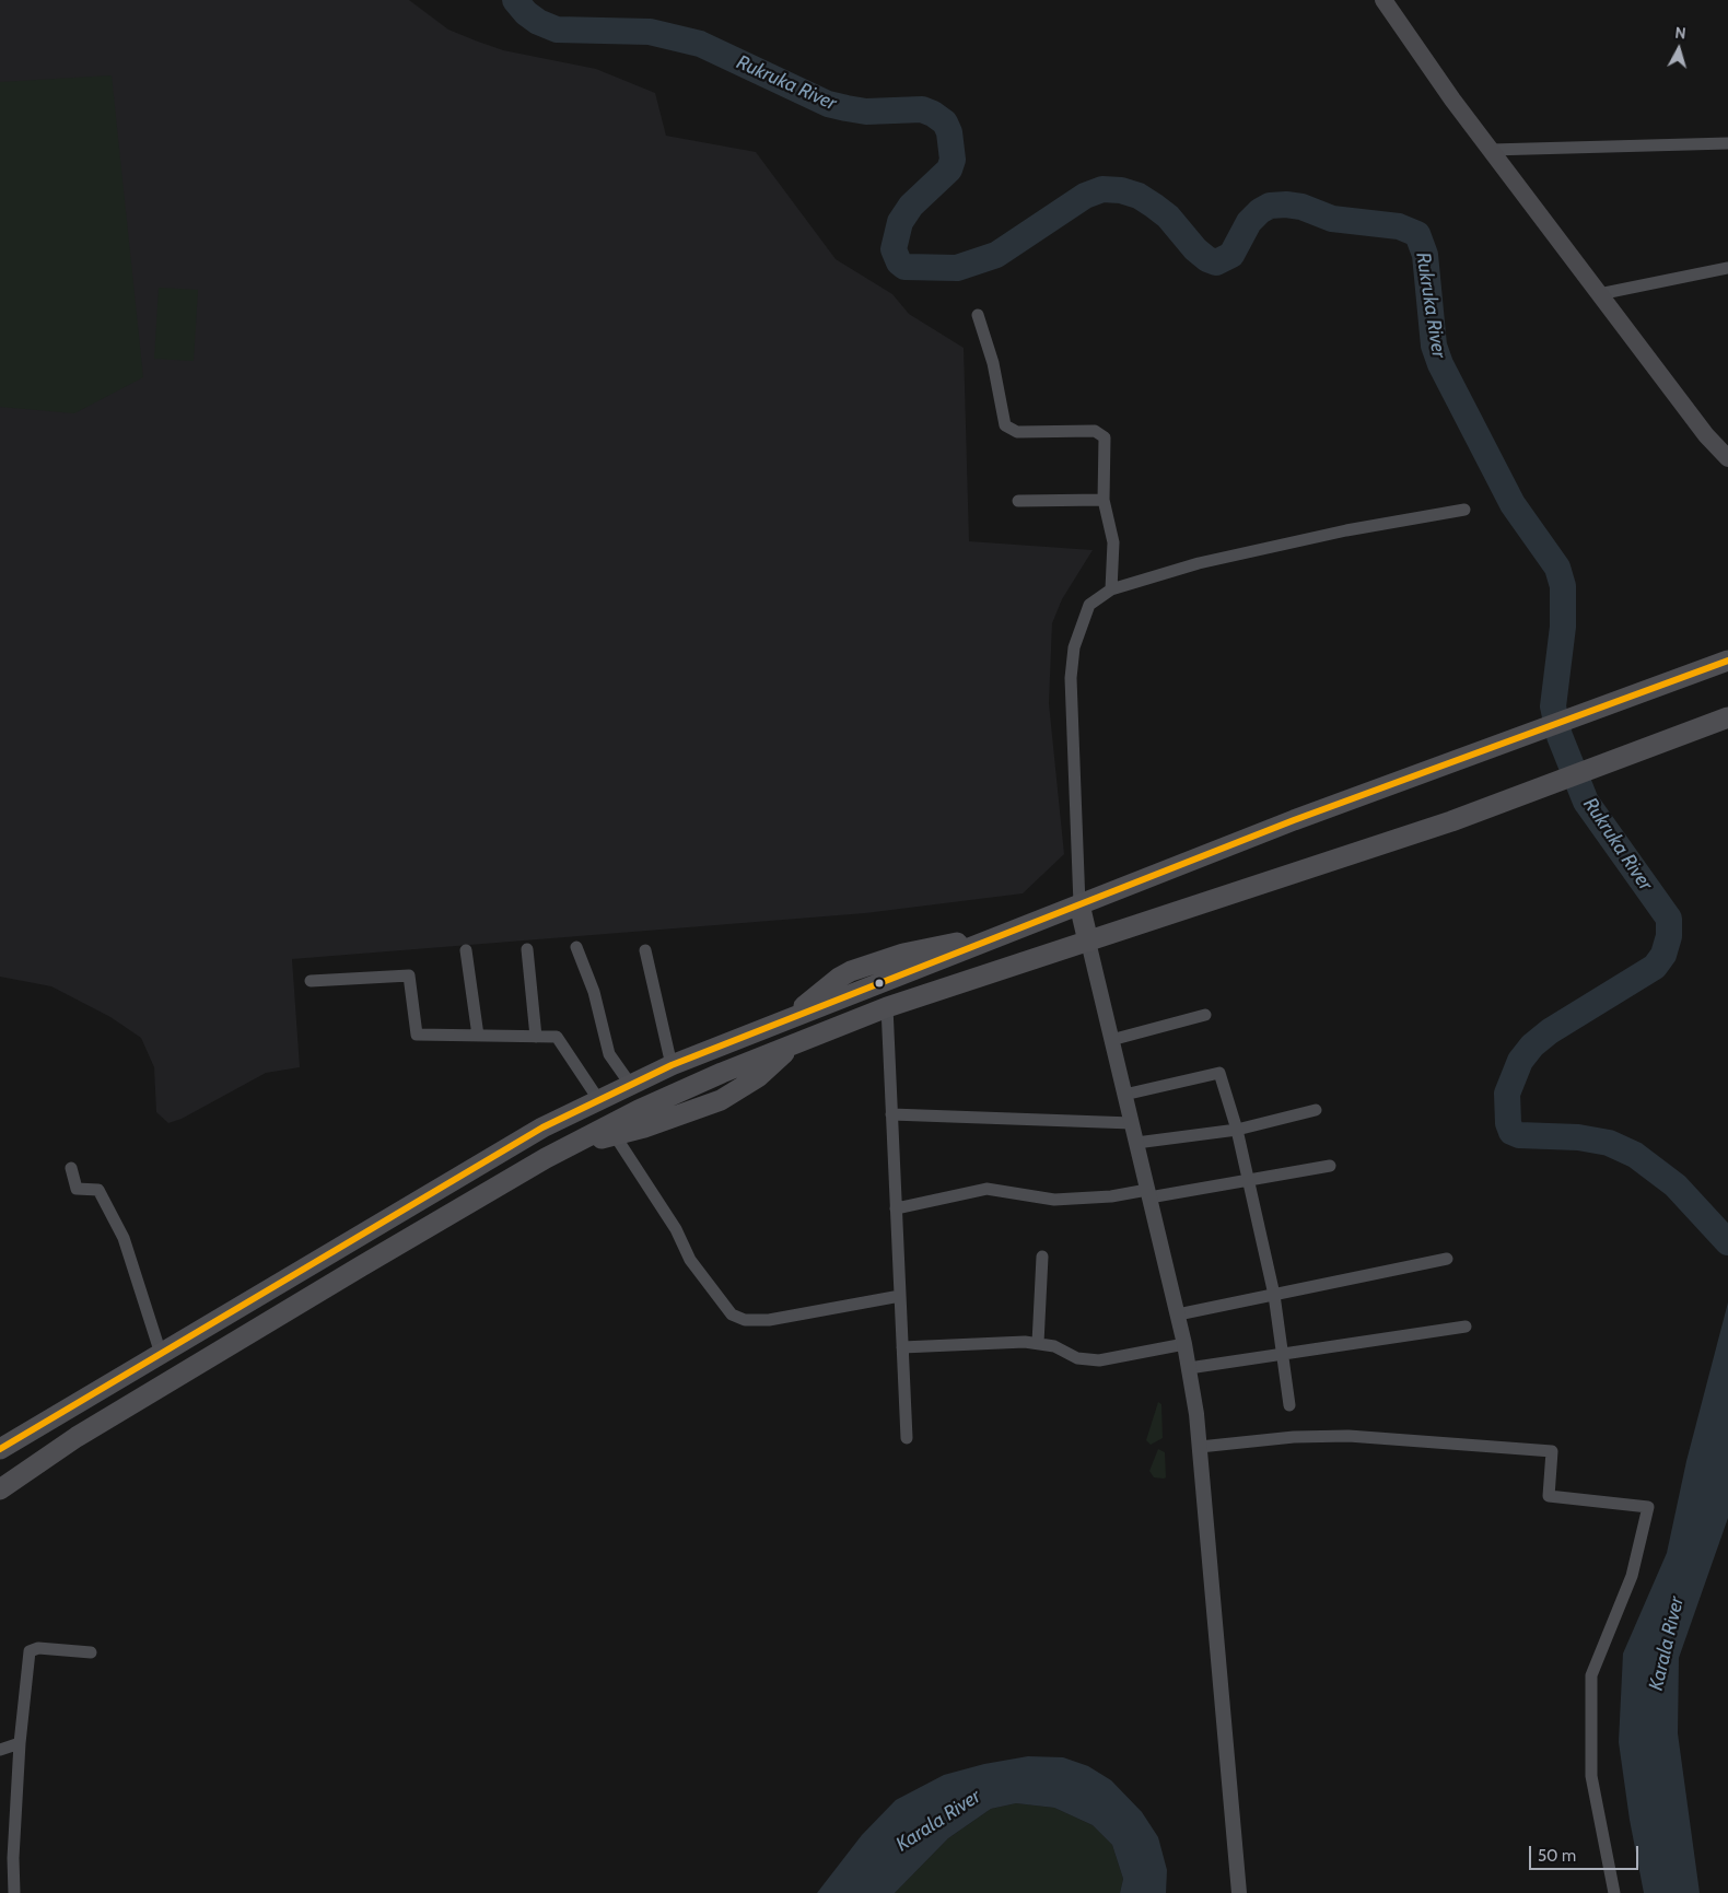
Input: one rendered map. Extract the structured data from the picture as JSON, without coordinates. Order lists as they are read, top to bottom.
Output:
{
  "water": ["Rukruka River", "Karala River"],
  "scale_bar": "50 m",
  "north": "top"
}
